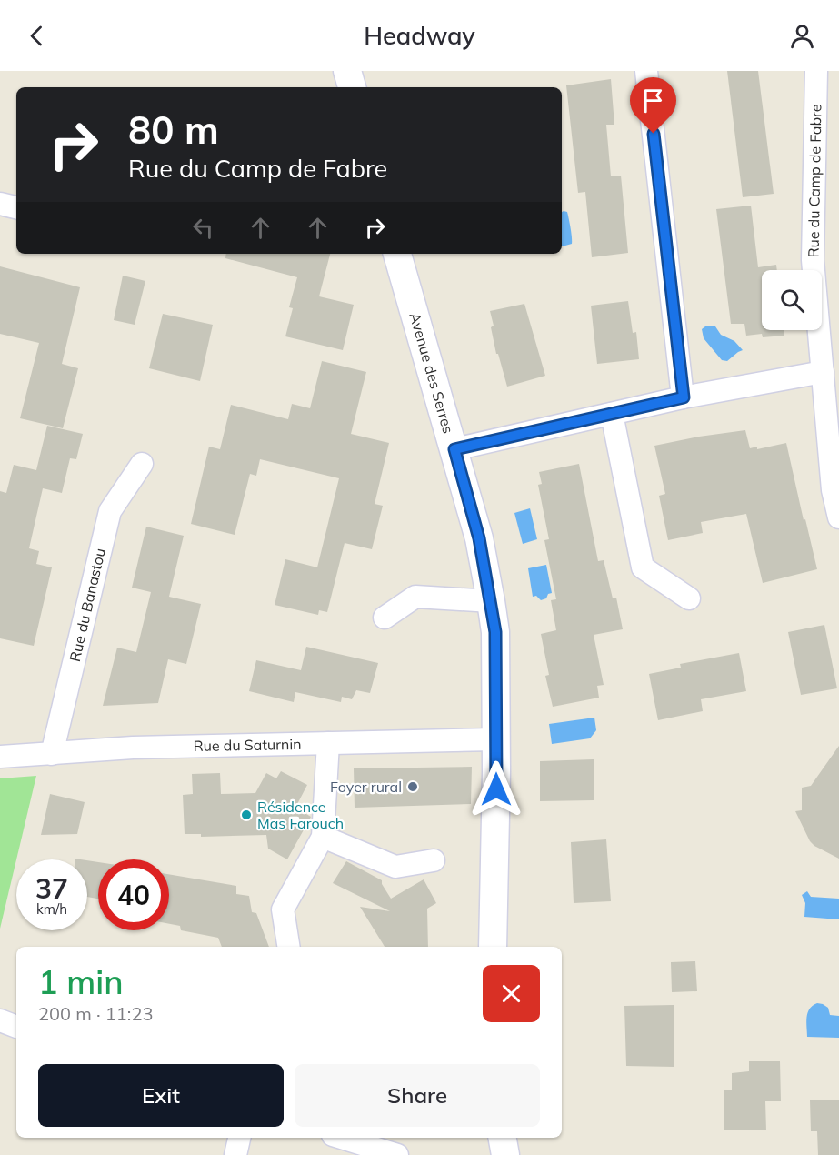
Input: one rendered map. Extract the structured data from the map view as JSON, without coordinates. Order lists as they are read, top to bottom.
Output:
{
  "streets": {
    "street": [
      "Rue du Camp de Fabre",
      "Avenue des Serres",
      "Rue du Banastou",
      "Rue du Saturnin"
    ]
  },
  "crossings": [
    ["Avenue des Serres", "Rue du Saturnin"],
    ["Rue du Banastou", "Rue du Saturnin"]
  ],
  "places": ["Foyer rural", "Résidence Mas Farouch"],
  "page": {
    "header": "Headway",
    "turn": ["80 m", "Rue du Camp de Fabre"],
    "speed": "37 km/h",
    "limit": "40",
    "heading": ["1 min", "200 m · 11:23"],
    "buttons": ["Exit", "Share"]
  }
}
